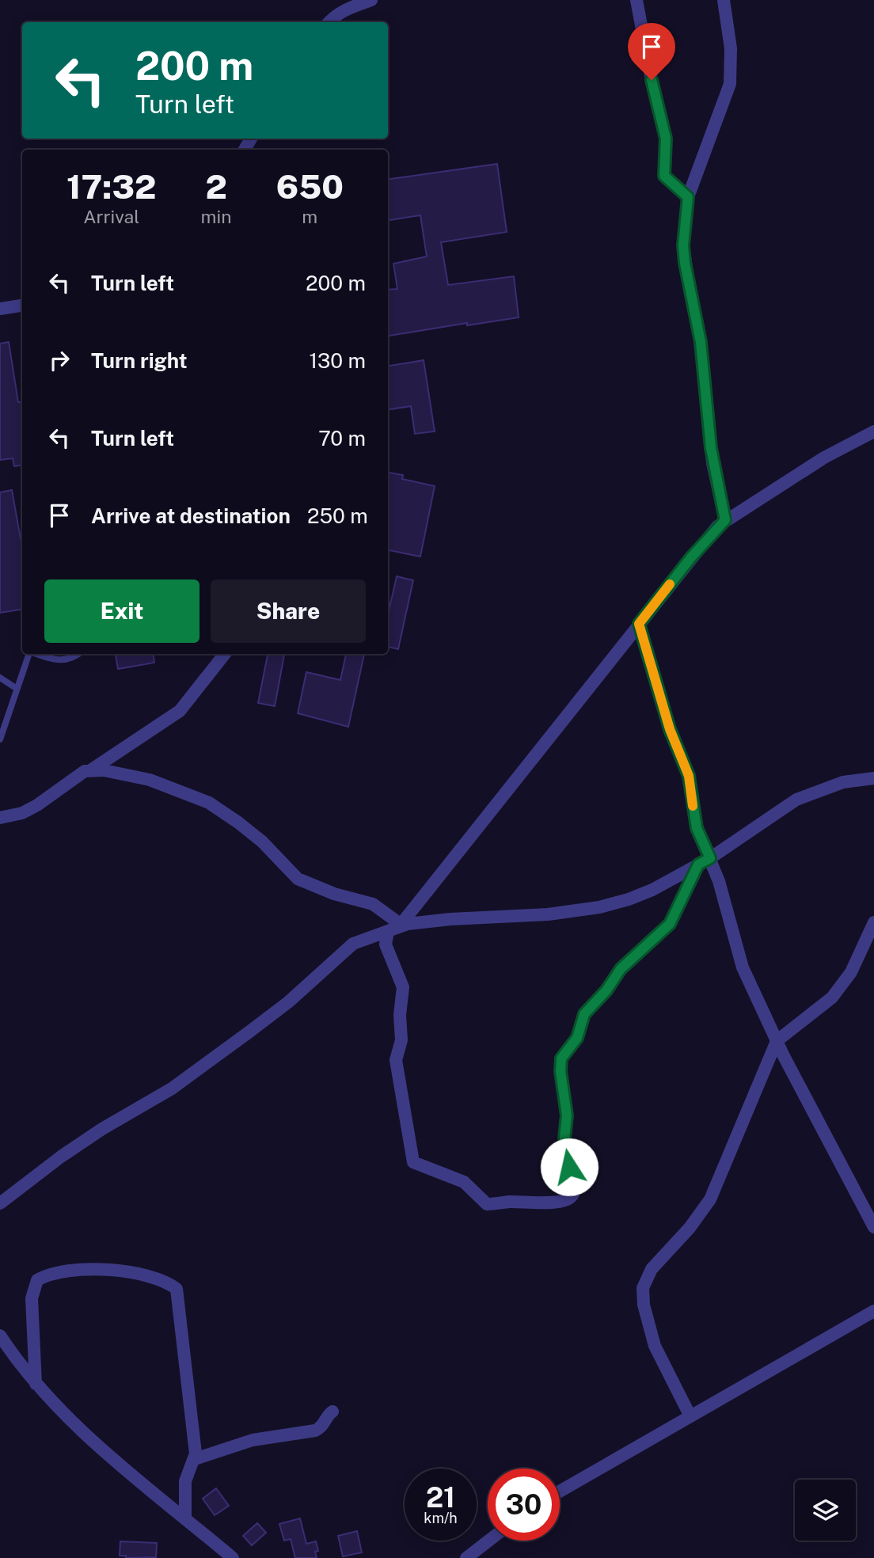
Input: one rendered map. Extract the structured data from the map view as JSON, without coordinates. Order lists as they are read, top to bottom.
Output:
{
  "page": {
    "turn": ["200 m", "Turn left"],
    "eta": [
      "17:32",
      "Arrival",
      "2",
      "min",
      "650",
      "m"
    ],
    "list": [
      {
        "name": "Turn left",
        "value": "200 m"
      },
      {
        "name": "Turn right",
        "value": "130 m"
      },
      {
        "name": "Turn left",
        "value": "70 m"
      },
      {
        "name": "Arrive at destination",
        "value": "250 m"
      }
    ],
    "buttons": ["Exit", "Share"],
    "speed": "21 km/h",
    "limit": "30"
  }
}
